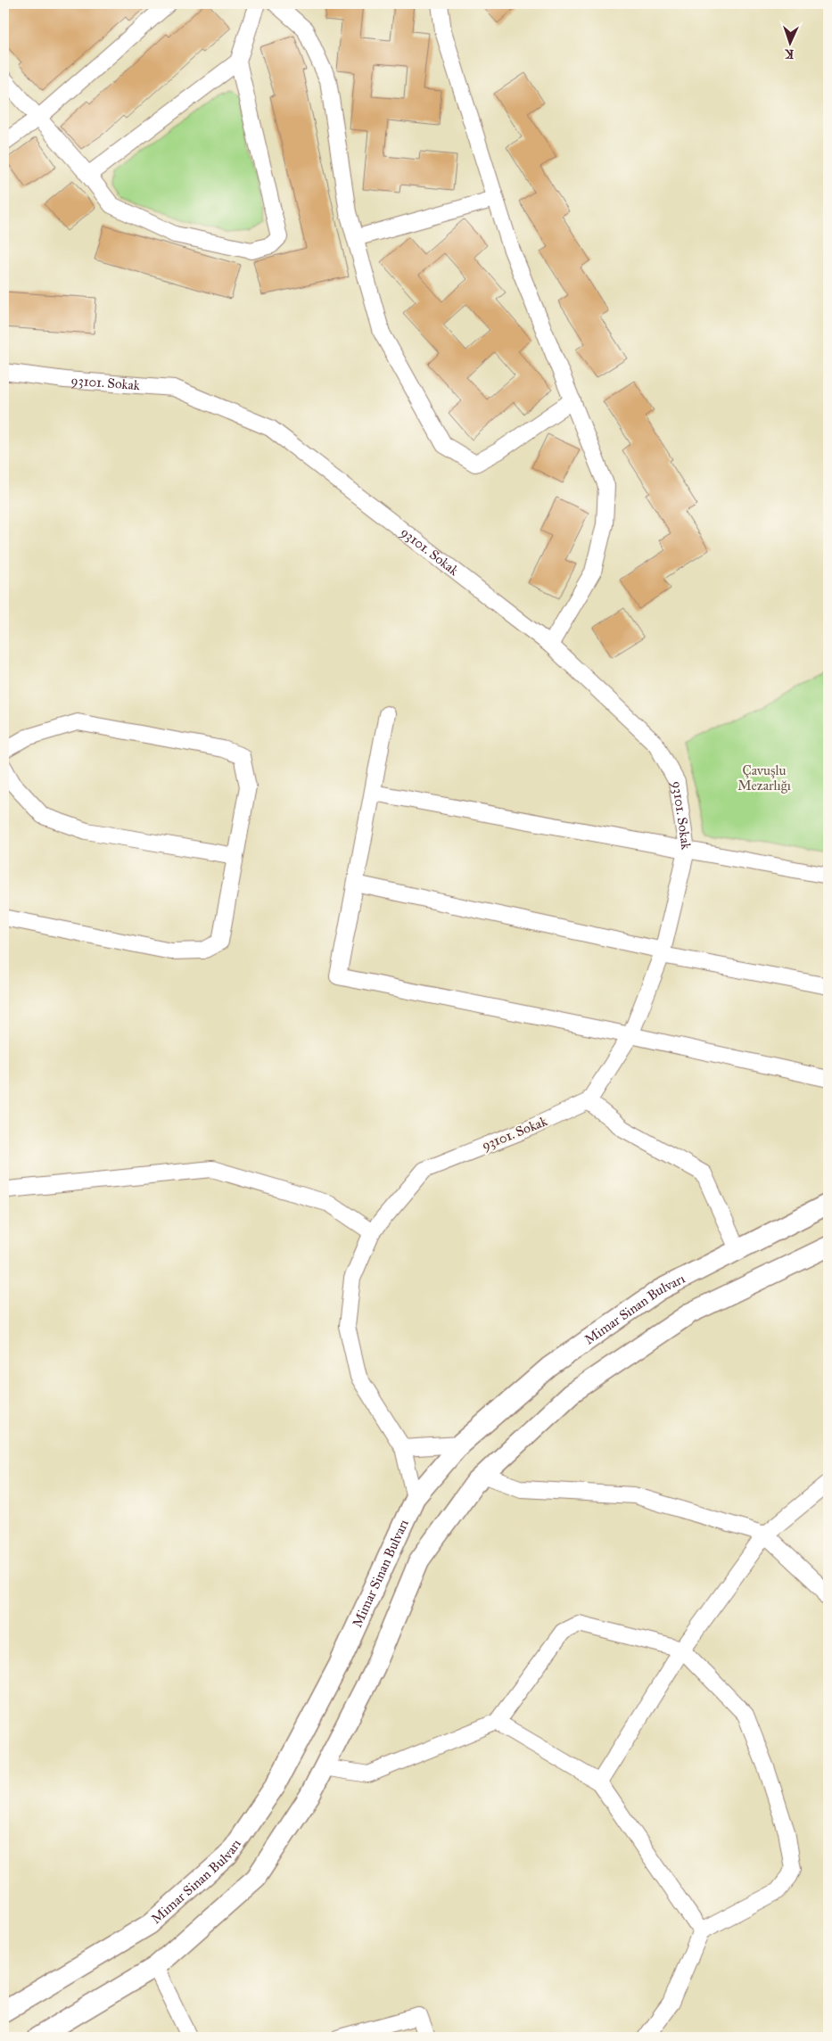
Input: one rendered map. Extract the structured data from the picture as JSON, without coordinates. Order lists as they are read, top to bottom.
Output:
{
  "streets": {
    "main road": ["Mimar Sinan Bulvarı"],
    "street": ["93101. Sokak"]
  },
  "crossings": [
    ["93101. Sokak", "Mimar Sinan Bulvarı"]
  ],
  "parks": ["Çavuşlu Mezarlığı"],
  "north": "bottom"
}
